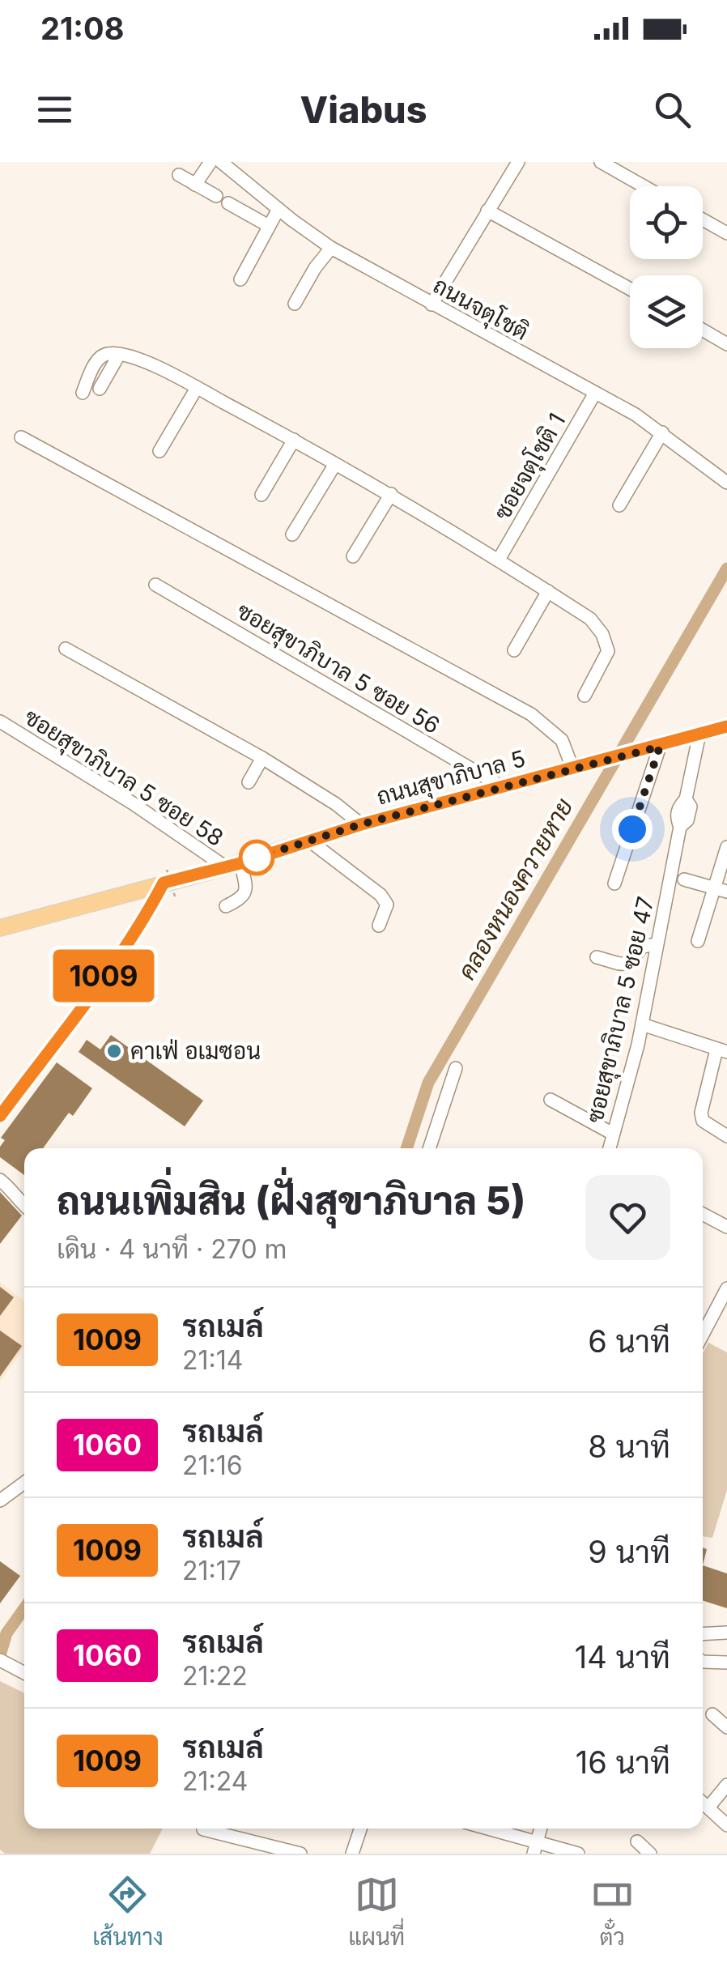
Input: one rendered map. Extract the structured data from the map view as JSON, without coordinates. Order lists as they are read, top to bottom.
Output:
{
  "streets": {
    "main road": ["ถนนสุขาภิบาล 5"],
    "street": [
      "ถนนจตุโชติ",
      "ซอยจตุโชติ 1",
      "ซอยสุขาภิบาล 5 ซอย 56",
      "ซอยสุขาภิบาล 5 ซอย 58",
      "ซอยสุขาภิบาล 5 ซอย 47"
    ]
  },
  "crossings": [
    ["ถนนจตุโชติ", "ซอยจตุโชติ 1"],
    ["ซอยสุขาภิบาล 5 ซอย 56", "ถนนสุขาภิบาล 5"],
    ["ซอยสุขาภิบาล 5 ซอย 58", "ถนนสุขาภิบาล 5"],
    ["ถนนสุขาภิบาล 5", "ซอยสุขาภิบาล 5 ซอย 47"]
  ],
  "water": ["คลองหนองควายหาย"],
  "places": ["คาเฟ่ อเมซอน"],
  "lines": ["bus line 1009"],
  "page": {
    "status": "21:08",
    "header": "Viabus",
    "on_map": "1009",
    "heading": ["ถนนเพิ่มสิน (ฝั่งสุขาภิบาล 5)", "เดิน · 4 นาที · 270 m"],
    "list": [
      {
        "mark": "1009",
        "name": "รถเมล์",
        "note": "21:14",
        "value": "6 นาที"
      },
      {
        "mark": "1060",
        "name": "รถเมล์",
        "note": "21:16",
        "value": "8 นาที"
      },
      {
        "mark": "1009",
        "name": "รถเมล์",
        "note": "21:17",
        "value": "9 นาที"
      },
      {
        "mark": "1060",
        "name": "รถเมล์",
        "note": "21:22",
        "value": "14 นาที"
      },
      {
        "mark": "1009",
        "name": "รถเมล์",
        "note": "21:24",
        "value": "16 นาที"
      }
    ],
    "tabs": ["เส้นทาง", "แผนที่", "ตั๋ว"]
  }
}
